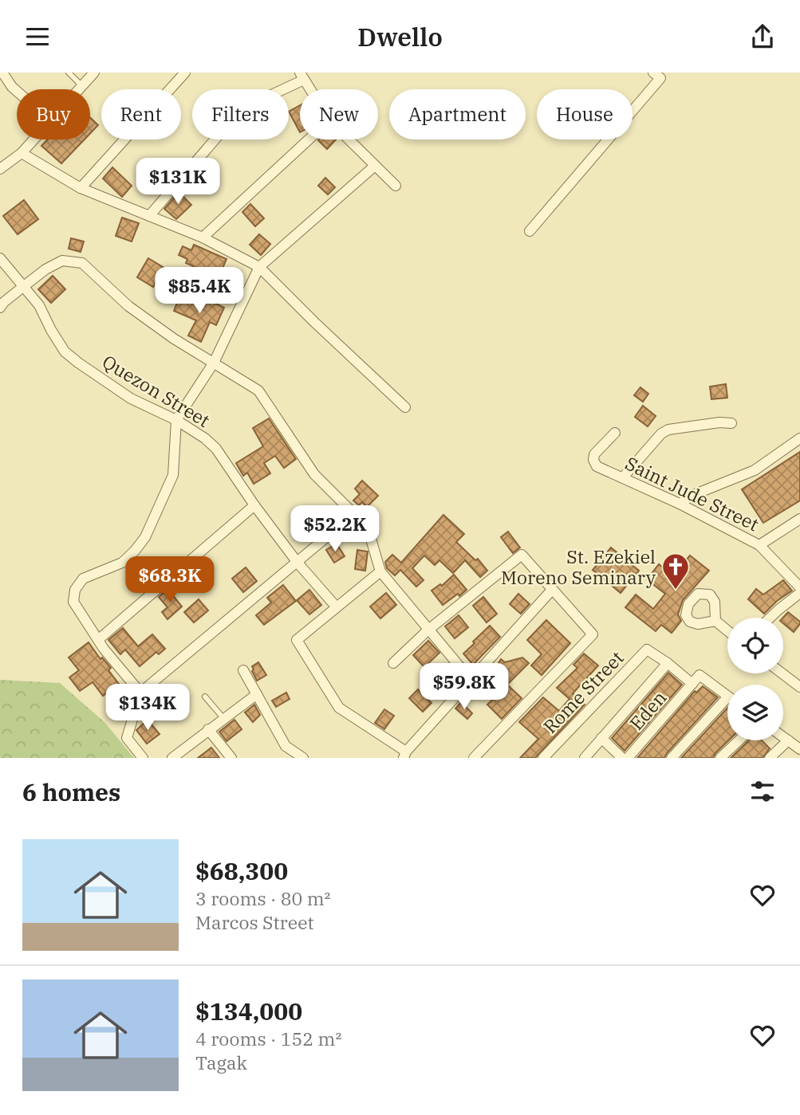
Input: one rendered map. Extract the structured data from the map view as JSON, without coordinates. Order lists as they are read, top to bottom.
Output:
{
  "streets": {
    "street": [
      "Quezon Street",
      "Saint Jude Street",
      "Rome Street",
      "Eden"
    ]
  },
  "places": {
    "church": ["St. Ezekiel Moreno Seminary"]
  },
  "page": {
    "header": "Dwello",
    "chip": [
      "Buy",
      "Rent",
      "Filters",
      "New",
      "Apartment",
      "House"
    ],
    "price": [
      "$131K",
      "$85.4K",
      "$52.2K",
      "$68.3K",
      "$59.8K",
      "$134K"
    ],
    "heading": "6 homes",
    "list": [
      {
        "name": "$68,300",
        "note": "3 rooms · 80 m² · Marcos Street"
      },
      {
        "name": "$134,000",
        "note": "4 rooms · 152 m² · Tagak"
      }
    ]
  }
}
